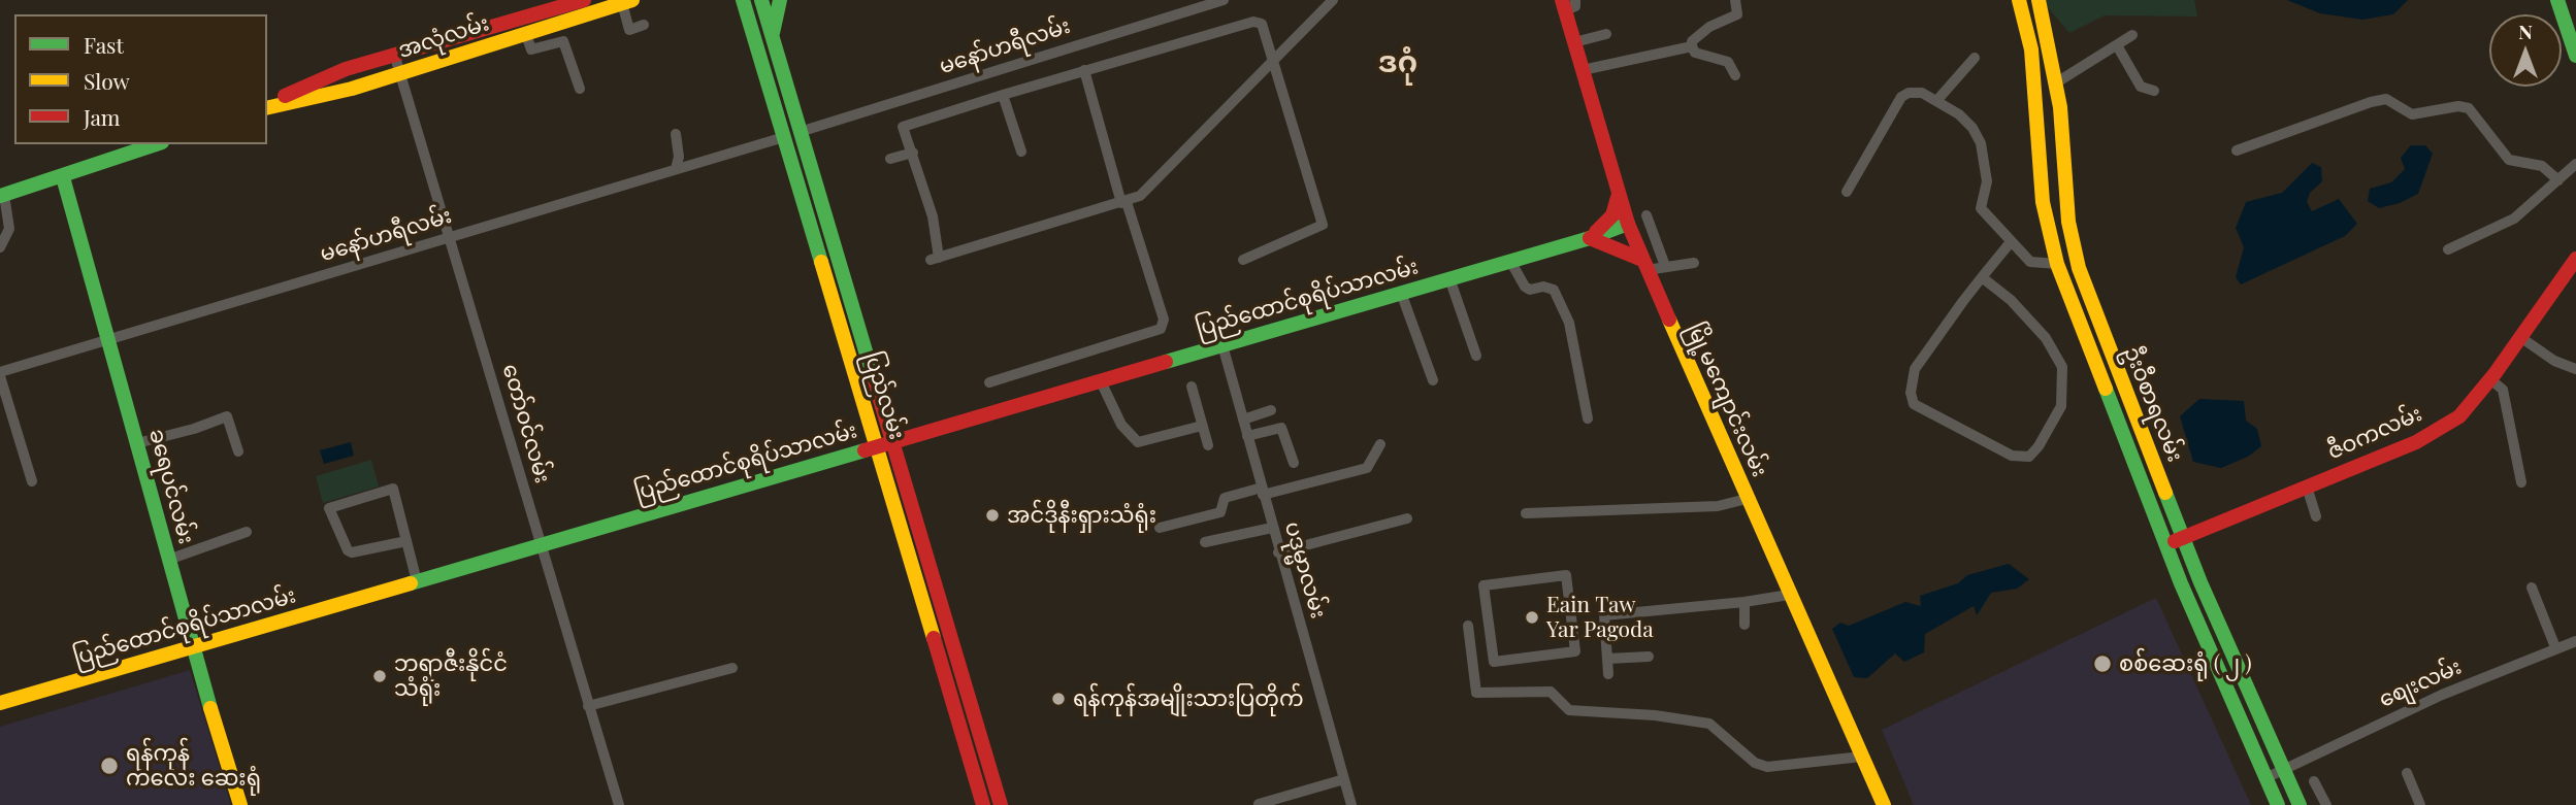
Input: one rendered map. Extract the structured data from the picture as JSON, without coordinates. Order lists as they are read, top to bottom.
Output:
{
  "streets": {
    "main road": [
      "အလုံလမ်း",
      "ပြည်ထောင်စုရိပ်သာလမ်း",
      "ပြည်လမ်း",
      "မြို့မကျောင်းလမ်း",
      "ဦးဝီစာရလမ်း",
      "ဇီဝကလမ်း",
      "ခရေပင်လမ်း"
    ],
    "street": [
      "မနော်ဟရီလမ်း",
      "တော်ဝင်လမ်း",
      "ပဒုမ္မာလမ်း",
      "စျေးလမ်း"
    ]
  },
  "crossings": [
    ["အလုံလမ်း", "တော်ဝင်လမ်း"],
    ["မနော်ဟရီလမ်း", "ပြည်လမ်း"],
    ["မနော်ဟရီလမ်း", "တော်ဝင်လမ်း"],
    ["မနော်ဟရီလမ်း", "ခရေပင်လမ်း"],
    ["ပြည်ထောင်စုရိပ်သာလမ်း", "ပြည်လမ်း"],
    ["ပြည်ထောင်စုရိပ်သာလမ်း", "မြို့မကျောင်းလမ်း"],
    ["ပြည်ထောင်စုရိပ်သာလမ်း", "တော်ဝင်လမ်း"],
    ["ပြည်ထောင်စုရိပ်သာလမ်း", "ခရေပင်လမ်း"],
    ["ပြည်ထောင်စုရိပ်သာလမ်း", "ပဒုမ္မာလမ်း"],
    ["ဦးဝီစာရလမ်း", "ဇီဝကလမ်း"],
    ["ဦးဝီစာရလမ်း", "စျေးလမ်း"]
  ],
  "districts": ["ဒဂုံ"],
  "places": [
    "အင်ဒိုနီးရှားသံရုံး",
    "Eain Taw Yar Pagoda",
    "စစ်ဆေးရုံ ( ၂ )",
    "ဘရာဇီးနိုင်ငံ သံရုံး",
    "ရန်ကုန်အမျိုးသားပြတိုက်",
    "ရန်ကုန် ကလေး ဆေးရုံ"
  ],
  "legend": ["Fast", "Slow", "Jam"],
  "north": "top"
}
